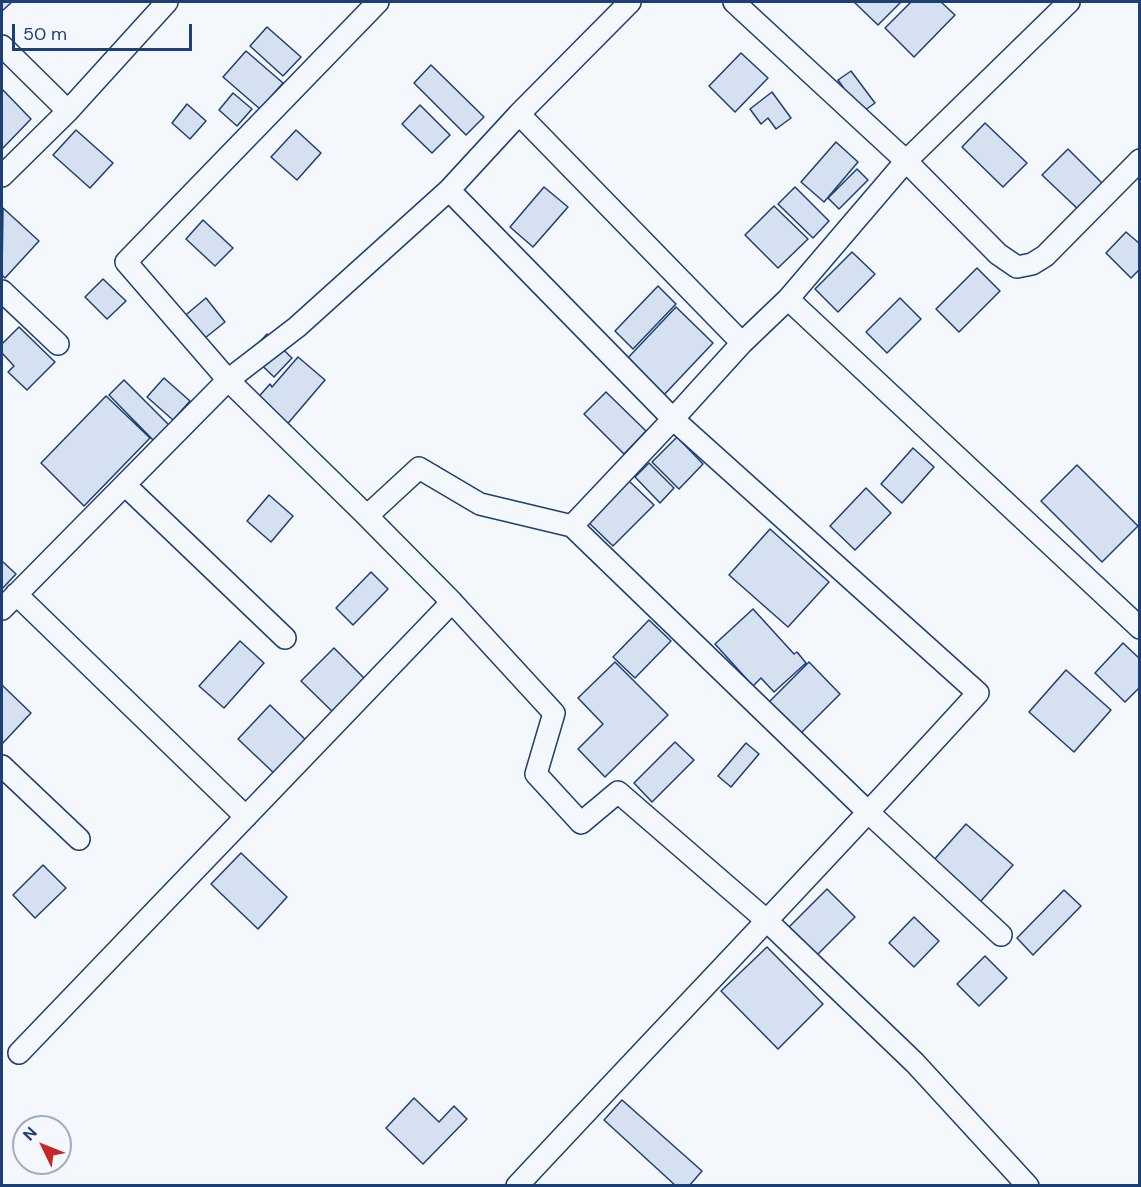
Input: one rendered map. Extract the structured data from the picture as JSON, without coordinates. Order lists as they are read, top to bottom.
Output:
{
  "scale_bar": "50 m",
  "north": "top left"
}
